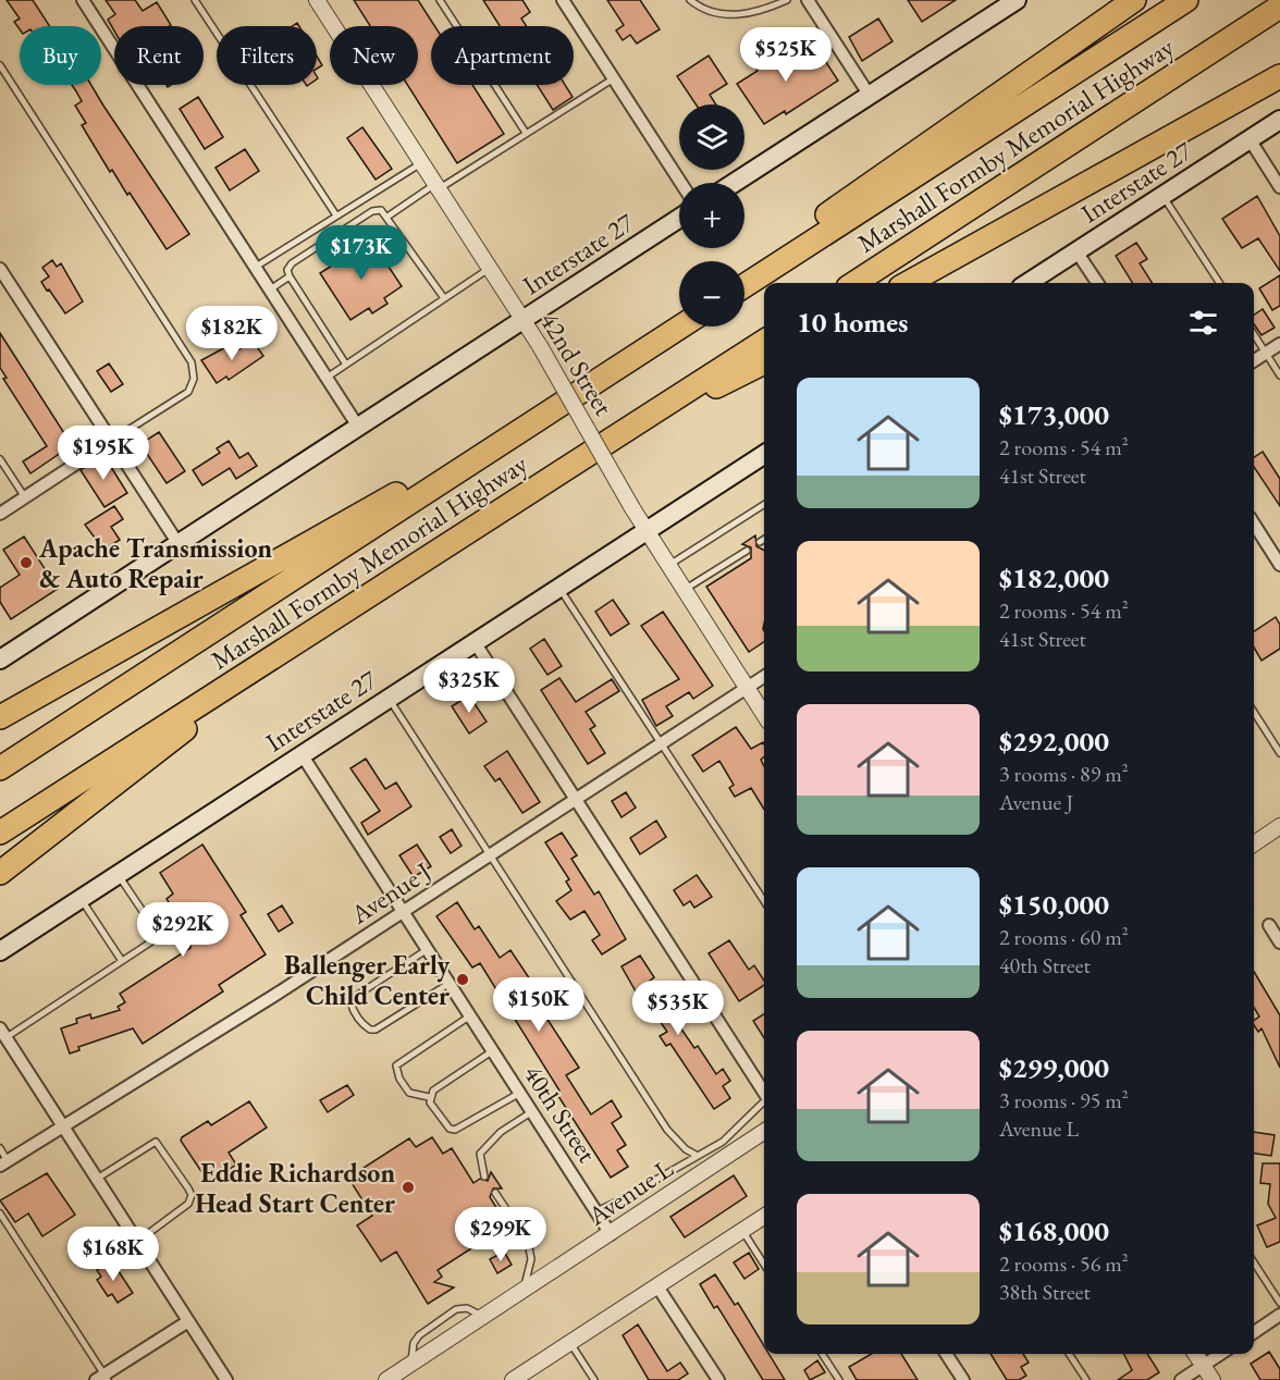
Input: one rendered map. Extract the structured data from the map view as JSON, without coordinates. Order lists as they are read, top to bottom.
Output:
{
  "streets": {
    "highway": ["Marshall Formby Memorial Highway"],
    "main road": ["Interstate 27"],
    "street": [
      "42nd Street",
      "Avenue J",
      "40th Street",
      "Avenue L"
    ]
  },
  "crossings": [
    ["Interstate 27", "42nd Street"],
    ["Interstate 27", "40th Street"],
    ["42nd Street", "Avenue J"],
    ["Avenue J", "40th Street"],
    ["40th Street", "Avenue L"]
  ],
  "places": ["Apache Transmission & Auto Repair", "Ballenger Early Child Center", "Eddie Richardson Head Start Center"],
  "page": {
    "chip": [
      "Buy",
      "Rent",
      "Filters",
      "New",
      "Apartment"
    ],
    "price": [
      "$525K",
      "$173K",
      "$182K",
      "$195K",
      "$325K",
      "$292K",
      "$150K",
      "$535K",
      "$299K",
      "$168K"
    ],
    "map_buttons": ["+", "−"],
    "heading": "10 homes",
    "list": [
      {
        "name": "$173,000",
        "note": "2 rooms · 54 m² · 41st Street"
      },
      {
        "name": "$182,000",
        "note": "2 rooms · 54 m² · 41st Street"
      },
      {
        "name": "$292,000",
        "note": "3 rooms · 89 m² · Avenue J"
      },
      {
        "name": "$150,000",
        "note": "2 rooms · 60 m² · 40th Street"
      },
      {
        "name": "$299,000",
        "note": "3 rooms · 95 m² · Avenue L"
      },
      {
        "name": "$168,000",
        "note": "2 rooms · 56 m² · 38th Street"
      }
    ]
  }
}
